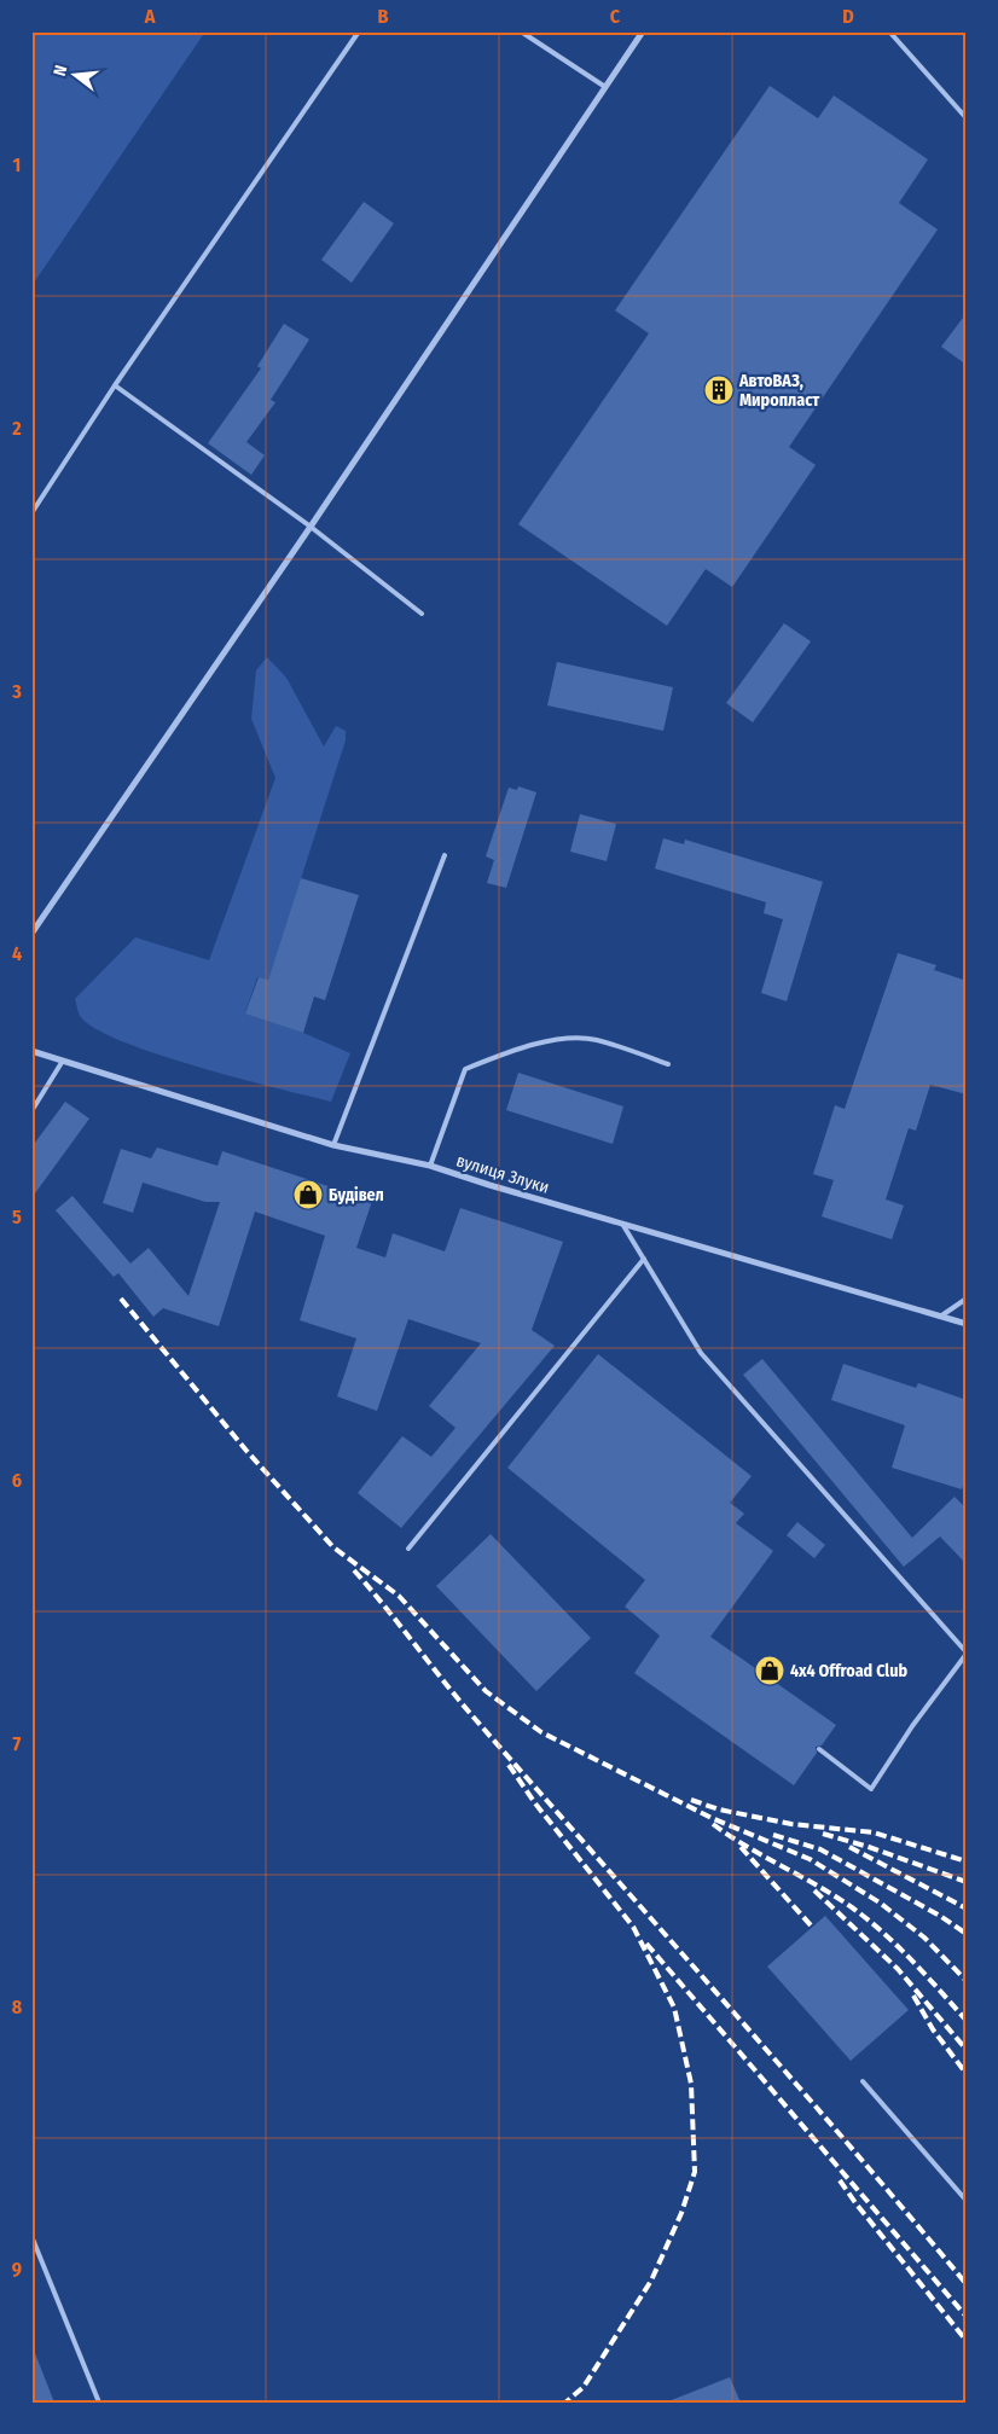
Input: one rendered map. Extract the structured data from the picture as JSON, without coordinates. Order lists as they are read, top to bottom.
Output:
{
  "streets": {
    "street": ["вулиця Злуки"]
  },
  "places": {
    "building": ["АвтоВАЗ, Миропласт"],
    "shop": ["Будівел", "4x4 Offroad Club"]
  },
  "north": "left",
  "grid": {
    "columns": [
      "A",
      "B",
      "C",
      "D"
    ],
    "rows": [
      "1",
      "2",
      "3",
      "4",
      "5",
      "6",
      "7",
      "8",
      "9"
    ]
  }
}
